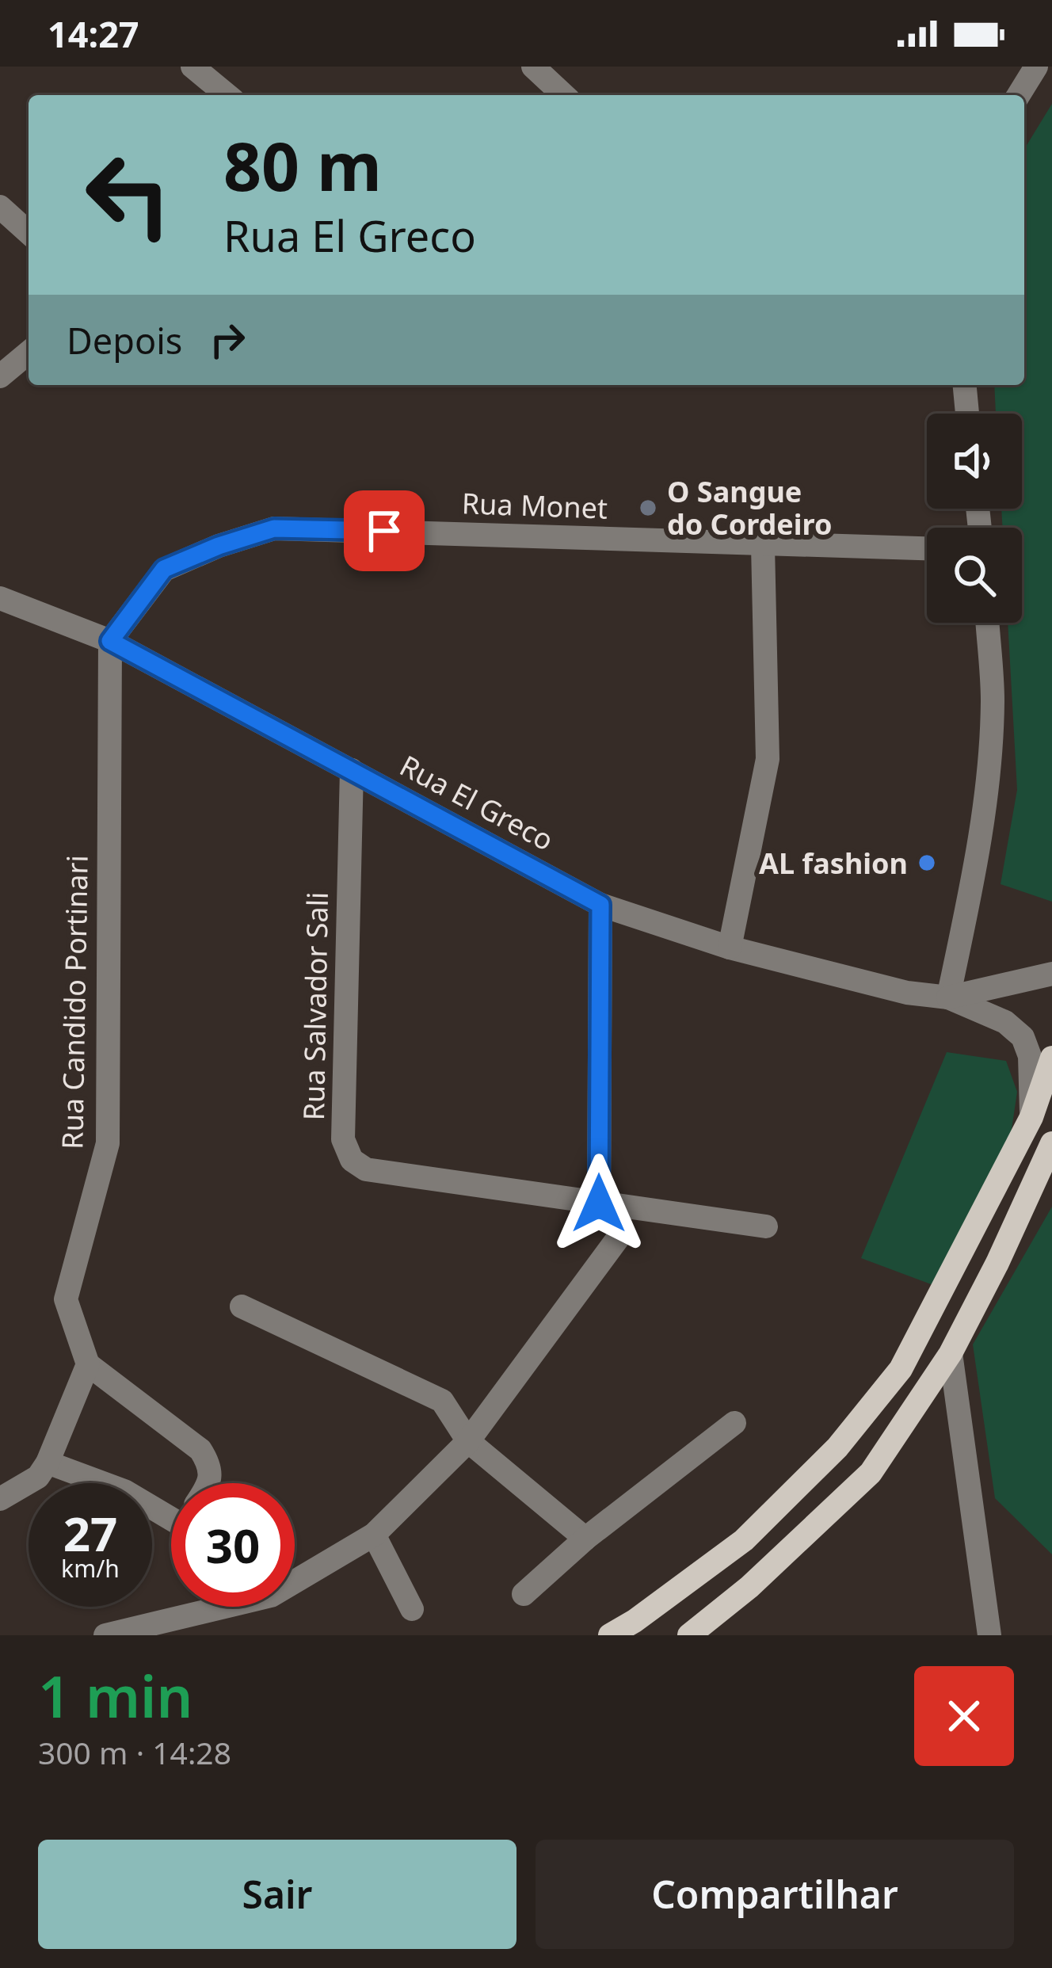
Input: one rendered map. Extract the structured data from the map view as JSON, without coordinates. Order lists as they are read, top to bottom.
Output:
{
  "streets": {
    "street": [
      "Rua Monet",
      "Rua El Greco",
      "Rua Candido Portinari",
      "Rua Salvador Sali"
    ]
  },
  "crossings": [
    ["Rua Monet", "Rua El Greco"],
    ["Rua Monet", "Rua Candido Portinari"],
    ["Rua El Greco", "Rua Candido Portinari"],
    ["Rua El Greco", "Rua Salvador Sali"]
  ],
  "places": ["O Sangue do Cordeiro", "AL fashion"],
  "page": {
    "status": "14:27",
    "turn": ["80 m", "Rua El Greco"],
    "then": "Depois",
    "speed": "27 km/h",
    "limit": "30",
    "heading": ["1 min", "300 m · 14:28"],
    "buttons": ["Sair", "Compartilhar"]
  }
}
